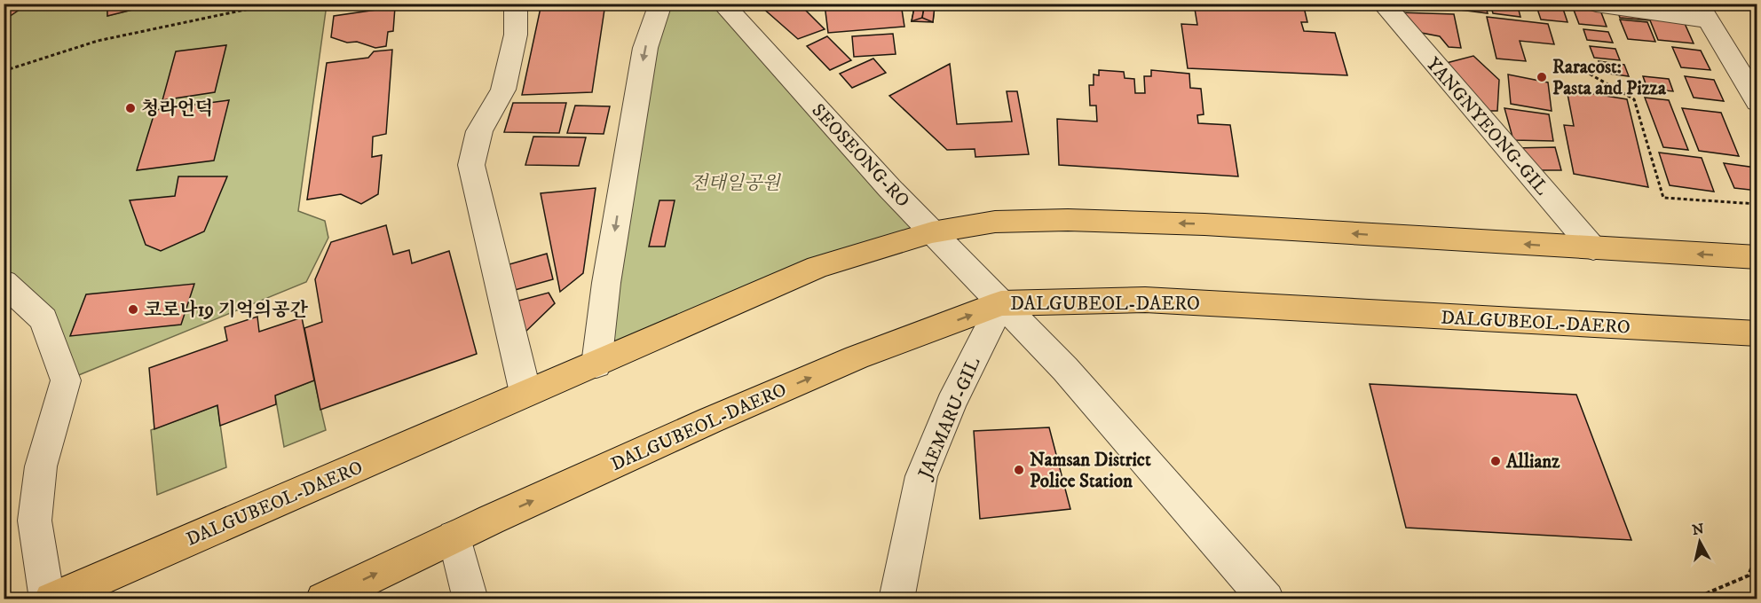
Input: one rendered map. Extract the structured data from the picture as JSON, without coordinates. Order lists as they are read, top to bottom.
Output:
{
  "streets": {
    "main road": ["DALGUBEOL-DAERO"],
    "street": ["YANGNYEONG-GIL", "SEOSEONG-RO", "JAEMARU-GIL"]
  },
  "crossings": [
    ["YANGNYEONG-GIL", "DALGUBEOL-DAERO"],
    ["SEOSEONG-RO", "DALGUBEOL-DAERO"],
    ["SEOSEONG-RO", "JAEMARU-GIL"],
    ["DALGUBEOL-DAERO", "JAEMARU-GIL"]
  ],
  "parks": ["전태일공원"],
  "places": [
    "Raracost: Pasta and Pizza",
    "청라언덕",
    "코로나19 기억의공간",
    "Allianz",
    "Namsan District Police Station"
  ],
  "north": "top"
}
